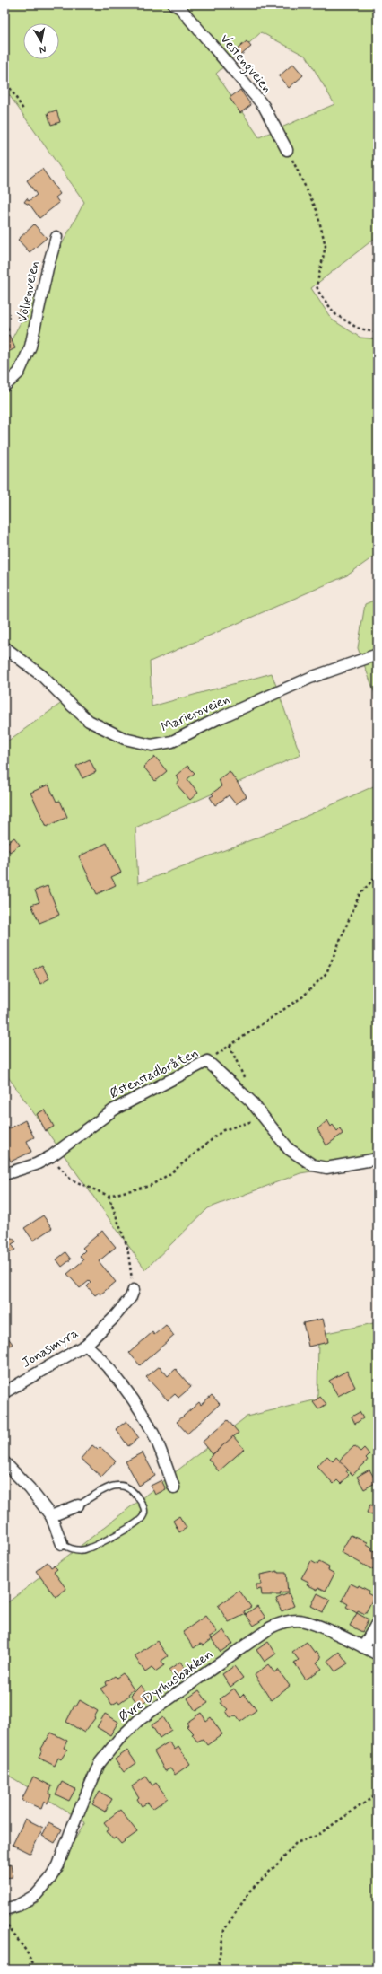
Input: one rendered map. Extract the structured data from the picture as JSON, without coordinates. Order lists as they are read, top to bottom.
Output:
{
  "streets": {
    "street": [
      "Vestengveien",
      "Vollenveien",
      "Marieroveien",
      "Østenstadbråten",
      "Jonasmyra",
      "Øvre Dyrhusbakken"
    ]
  },
  "north": "bottom"
}
